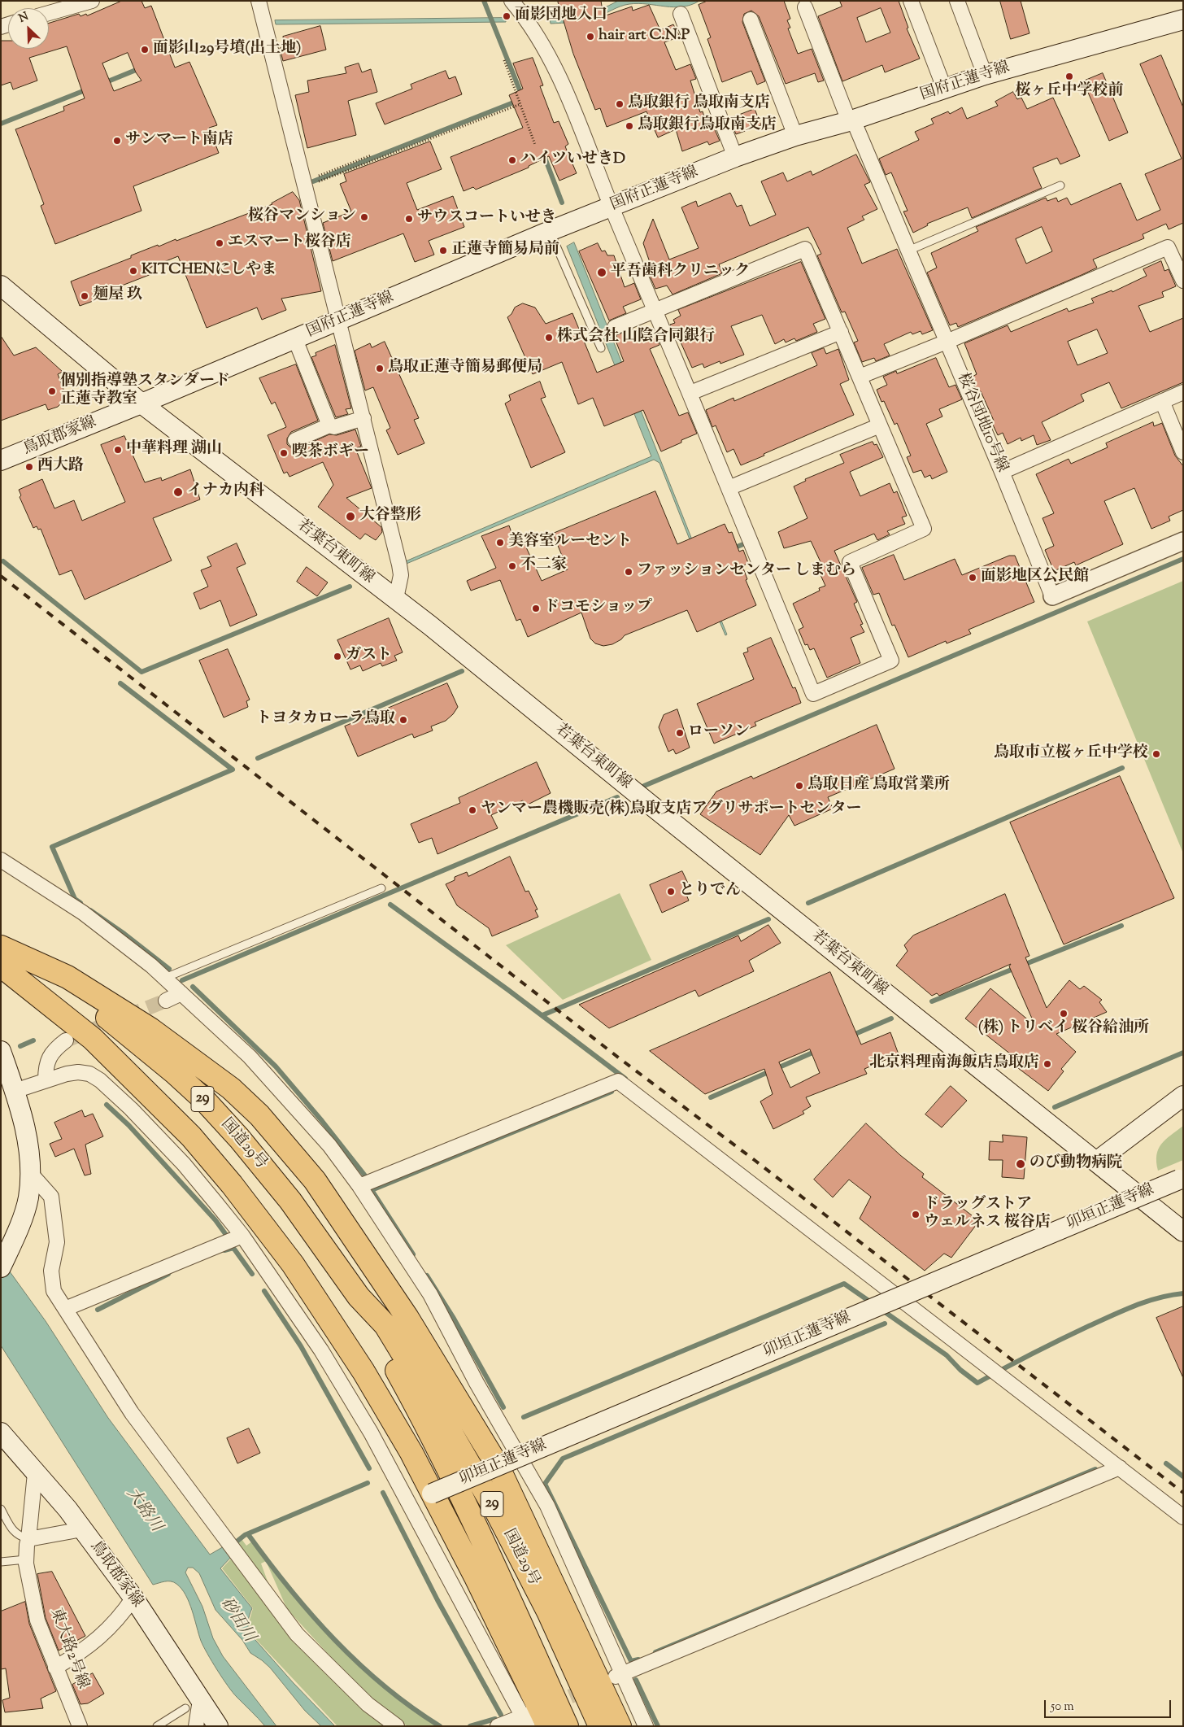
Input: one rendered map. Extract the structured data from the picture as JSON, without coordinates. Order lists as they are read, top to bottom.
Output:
{
  "streets": {
    "highway": ["29", "国道29号"],
    "main road": [
      "国府正蓮寺線",
      "鳥取郡家線",
      "若葉台東町線",
      "卯垣正蓮寺線"
    ],
    "street": ["桜谷団地10号線", "東大路2号線"]
  },
  "crossings": [
    ["国府正蓮寺線", "桜谷団地10号線"],
    ["国府正蓮寺線", "鳥取郡家線"],
    ["国府正蓮寺線", "若葉台東町線"],
    ["鳥取郡家線", "若葉台東町線"],
    ["鳥取郡家線", "東大路2号線"]
  ],
  "water": ["大路川", "砂田川"],
  "places": [
    "面影団地入口",
    "hair art C.N.P",
    "面影山29号墳(出土地)",
    "桜ヶ丘中学校前",
    "鳥取銀行 鳥取南支店",
    "鳥取銀行鳥取南支店",
    "サンマート南店",
    "ハイツいせきD",
    "桜谷マンション",
    "サウスコートいせき",
    "エスマート桜谷店",
    "正蓮寺簡易局前",
    "KITCHENにしやま",
    "平吾歯科クリニック",
    "麺屋 玖",
    "株式会社 山陰合同銀行",
    "鳥取正蓮寺簡易郵便局",
    "個別指導塾スタンダード 正蓮寺教室",
    "中華料理 湖山",
    "喫茶ボギー",
    "西大路",
    "イナカ内科",
    "大谷整形",
    "美容室ルーセント",
    "不二家",
    "ファッションセンター しまむら",
    "面影地区公民館",
    "ドコモショップ",
    "ガスト",
    "トヨタカローラ鳥取",
    "ローソン",
    "鳥取市立桜ヶ丘中学校",
    "鳥取日産 鳥取営業所",
    "ヤンマー農機販売(株)鳥取支店アグリサポートセンター",
    "とりでん",
    "(株) トリベイ 桜谷給油所",
    "北京料理南海飯店鳥取店",
    "のび動物病院",
    "ドラッグストア ウェルネス 桜谷店"
  ],
  "scale_bar": "50 m",
  "north": "top left"
}
